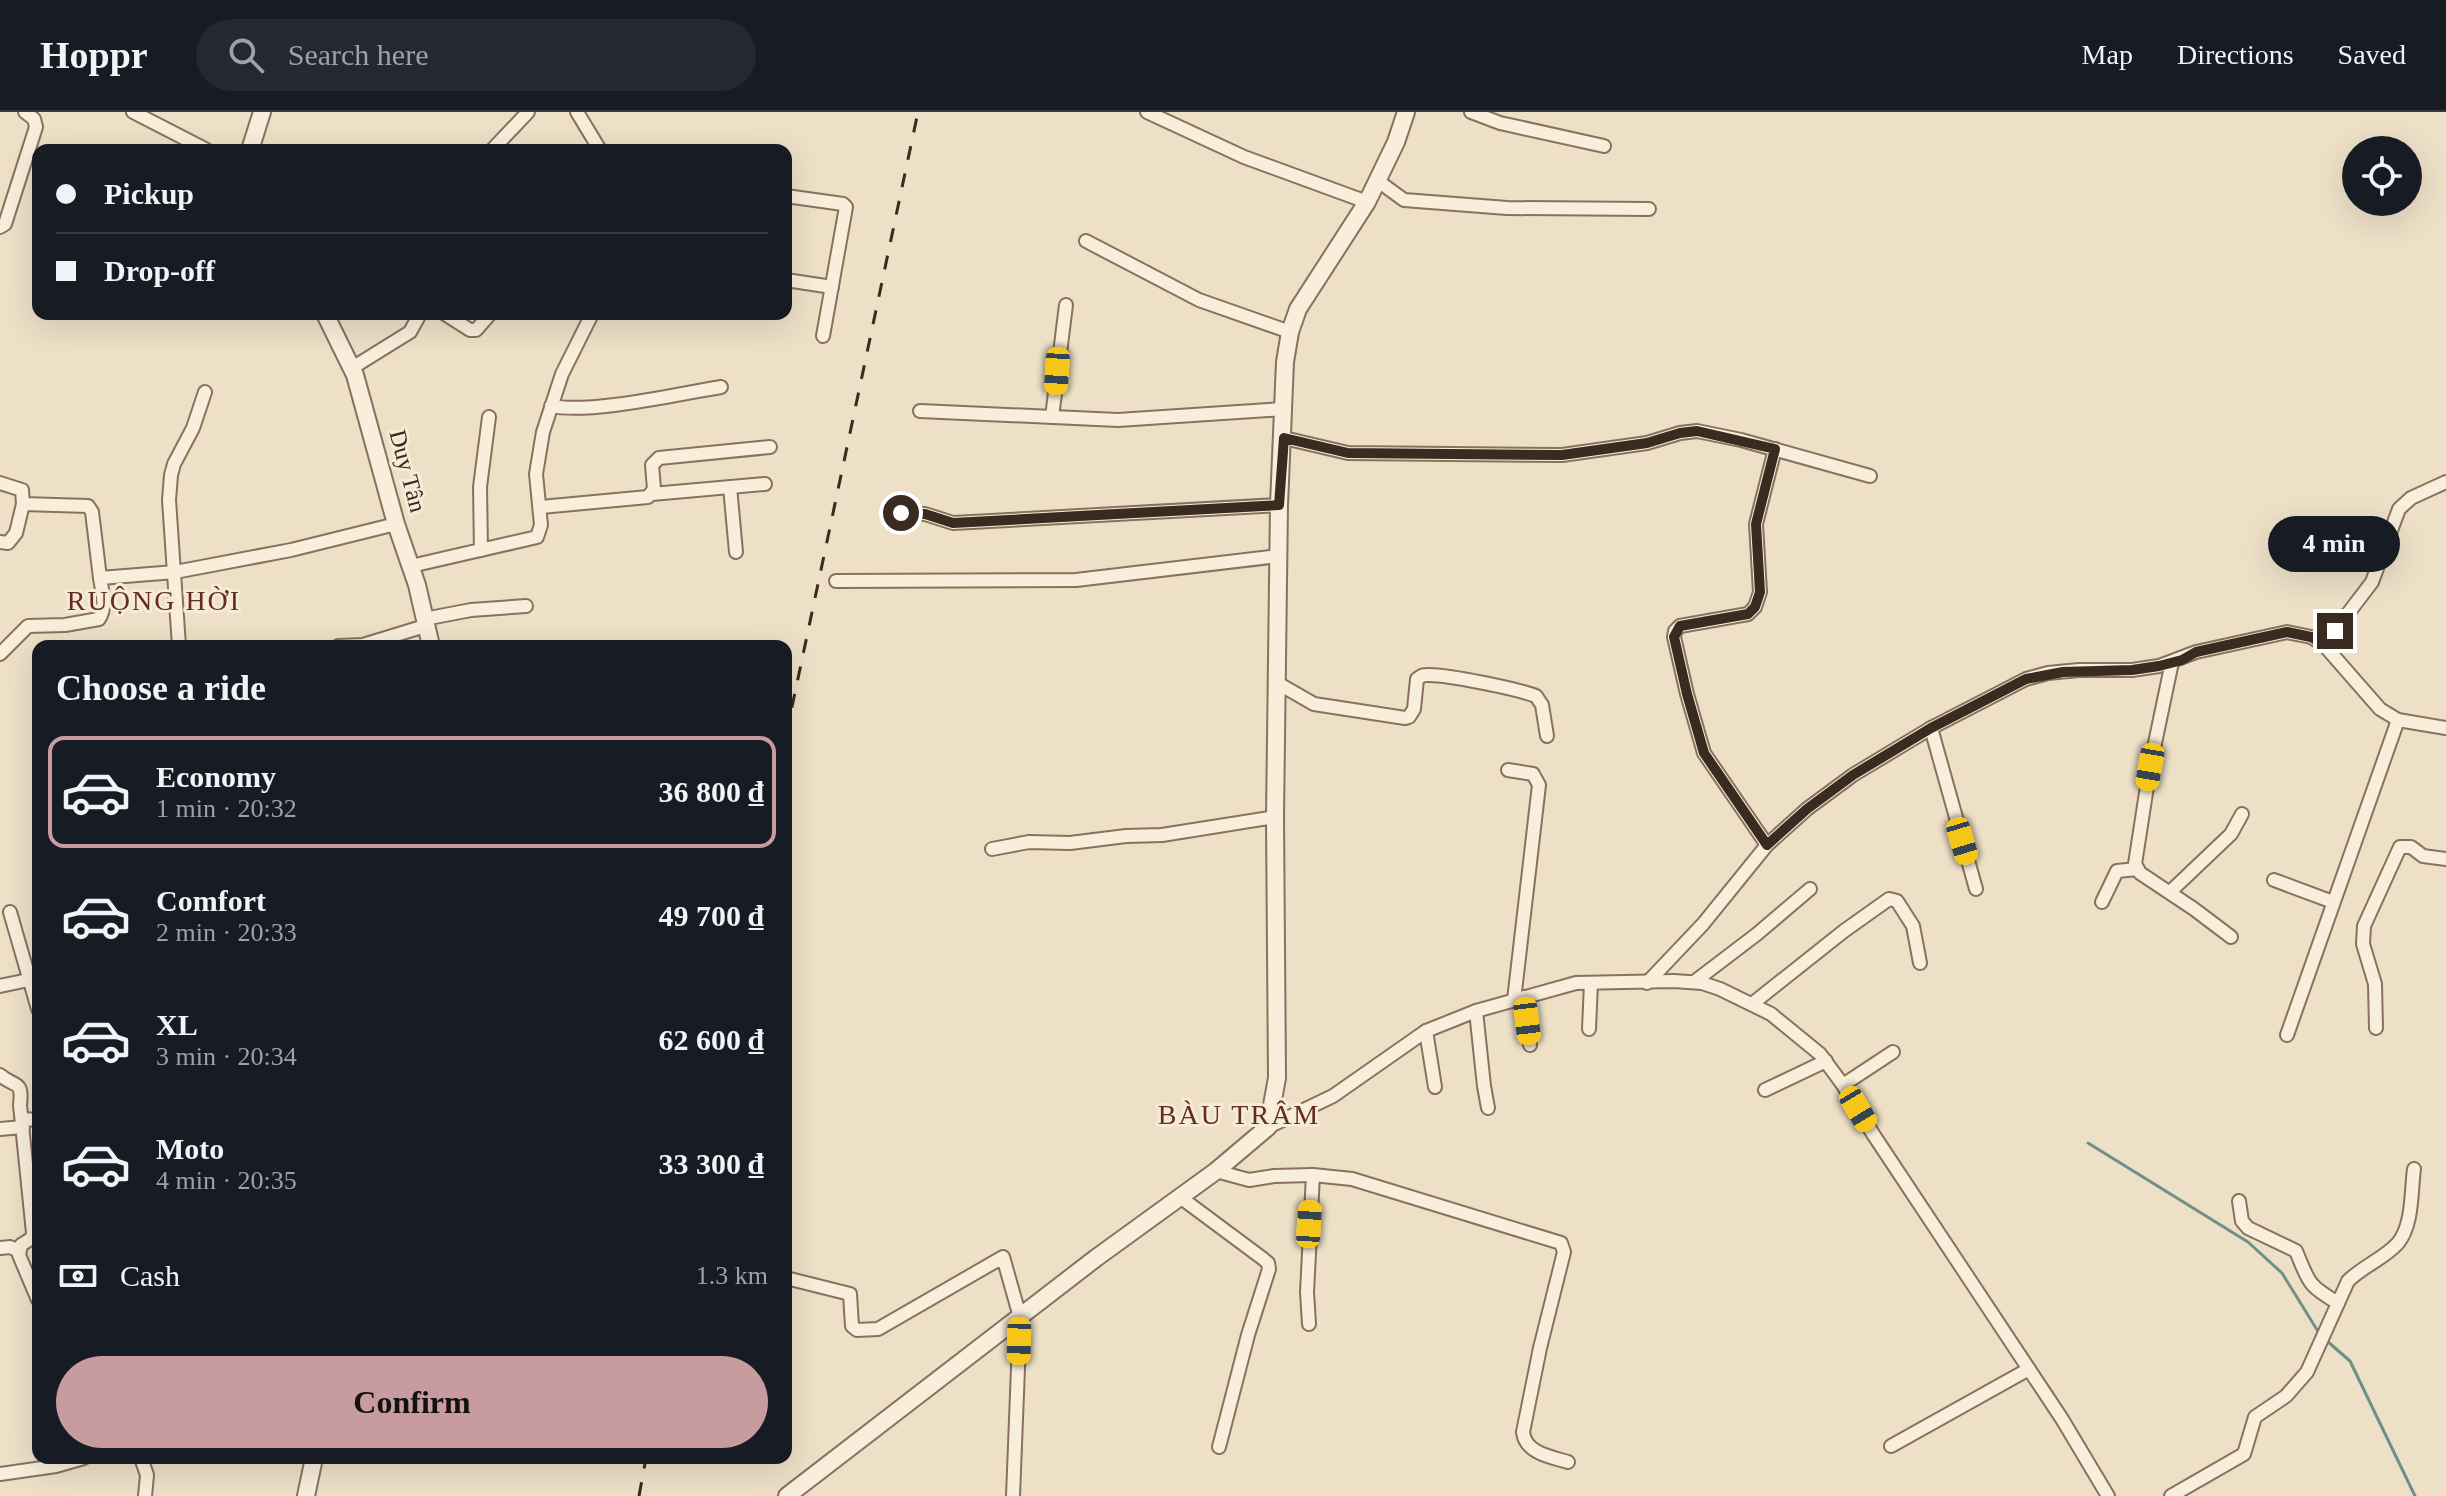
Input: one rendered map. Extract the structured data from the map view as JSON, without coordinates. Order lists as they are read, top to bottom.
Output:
{
  "streets": {
    "street": ["Duy Tân"]
  },
  "districts": ["RUỘNG HỜI", "BÀU TRÂM"],
  "page": {
    "header": "Hoppr",
    "search": "Search here",
    "nav": ["Map", "Directions", "Saved"],
    "banner": ["Pickup", "Drop-off"],
    "bubble": "4 min",
    "heading": "Choose a ride",
    "list": [
      {
        "name": "Economy",
        "note": "1 min · 20:32",
        "value": "36 800 ₫"
      },
      {
        "name": "Comfort",
        "note": "2 min · 20:33",
        "value": "49 700 ₫"
      },
      {
        "name": "XL",
        "note": "3 min · 20:34",
        "value": "62 600 ₫"
      },
      {
        "name": "Moto",
        "note": "4 min · 20:35",
        "value": "33 300 ₫"
      }
    ],
    "pay": ["Cash", "1.3 km"],
    "buttons": "Confirm"
  }
}
